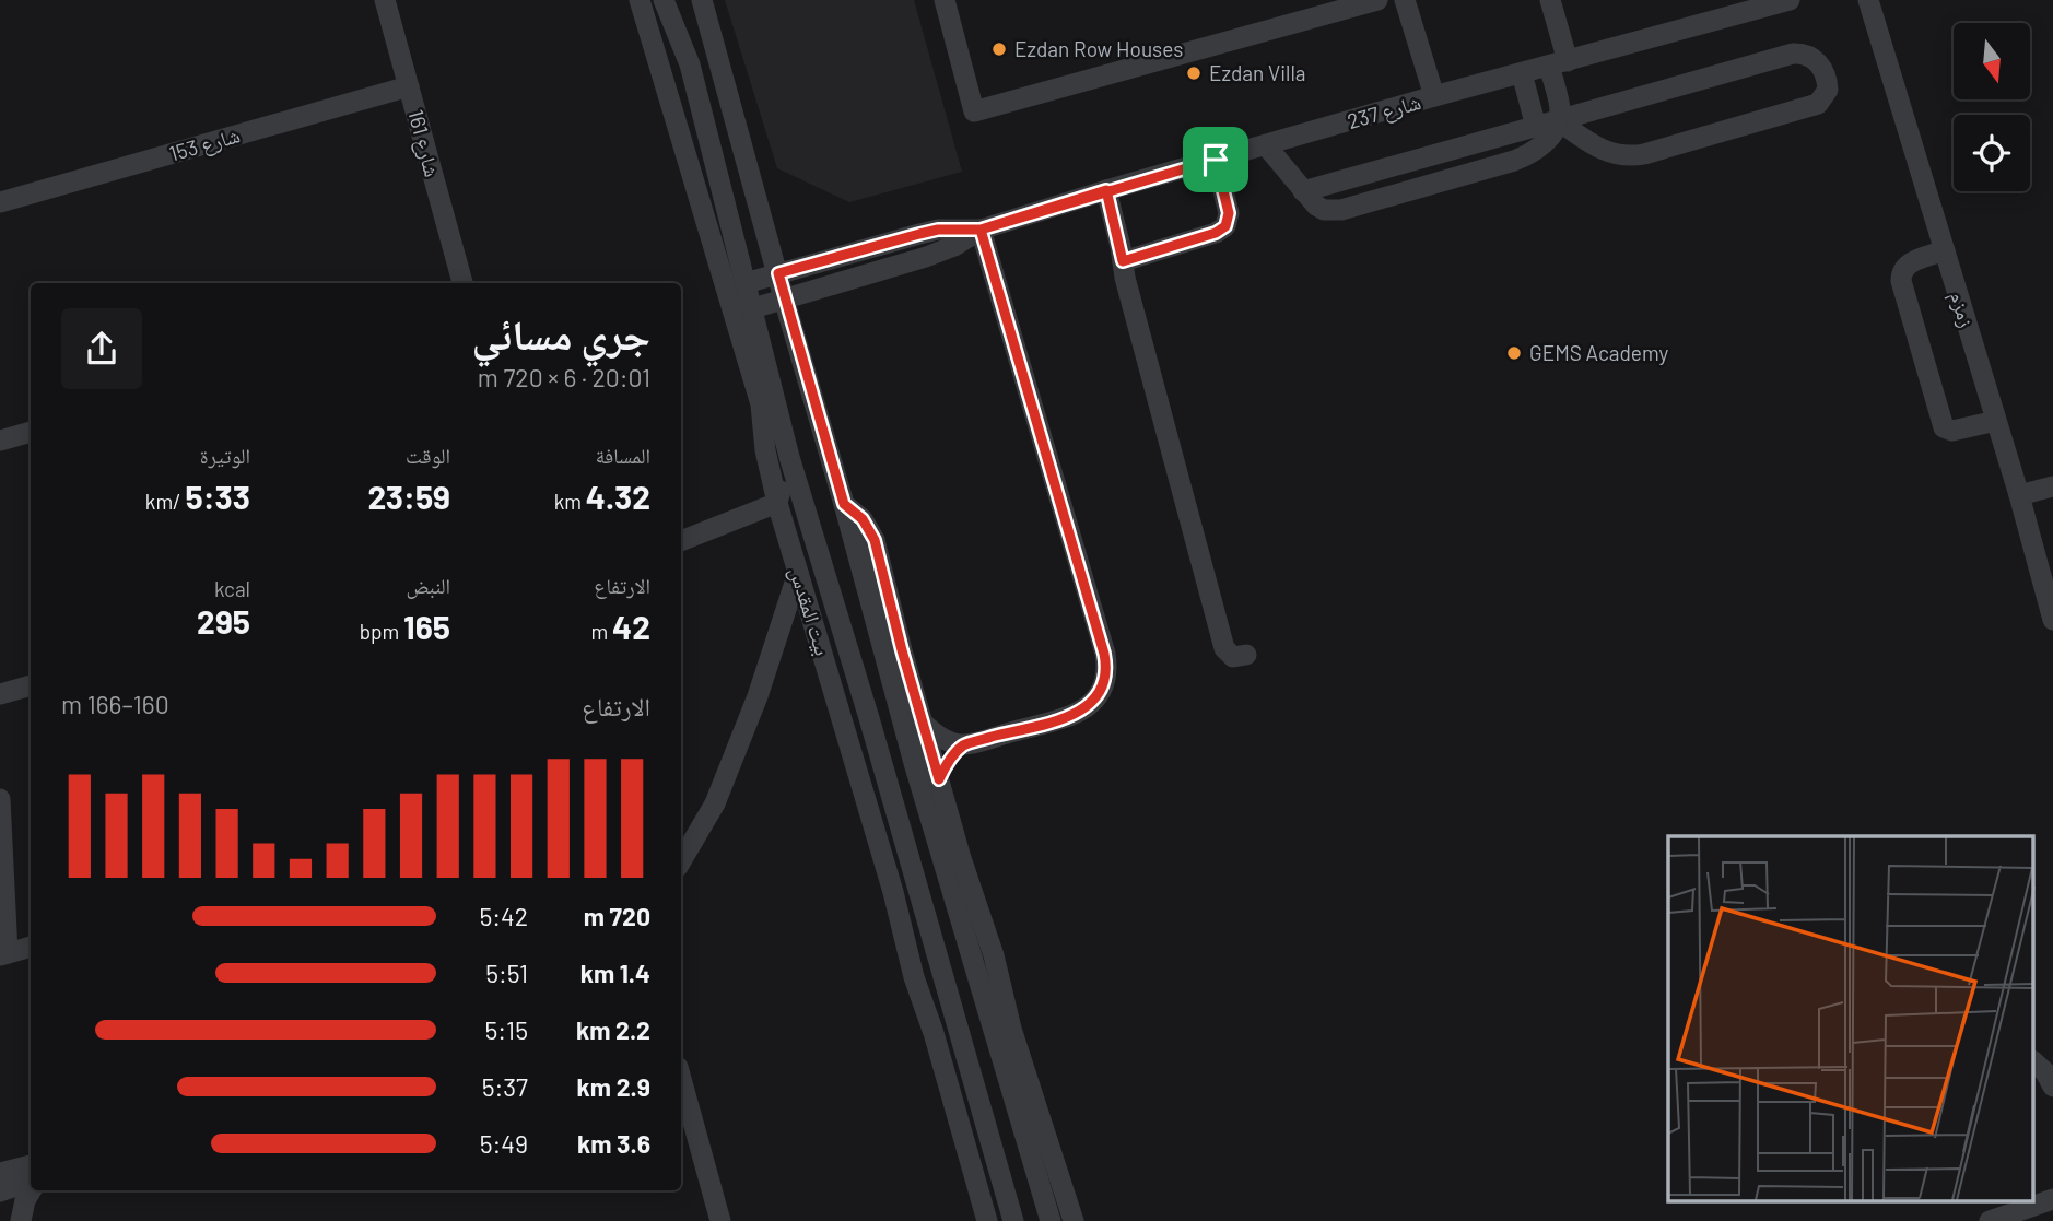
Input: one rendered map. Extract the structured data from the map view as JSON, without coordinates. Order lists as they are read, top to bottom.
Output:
{
  "streets": {
    "street": [
      "شارع 237",
      "شارع 161",
      "شارع 153",
      "زمزم",
      "بيت المقدس"
    ]
  },
  "crossings": [
    ["شارع 237", "بيت المقدس"],
    ["شارع 161", "شارع 153"]
  ],
  "places": ["Ezdan Row Houses", "Ezdan Villa", "GEMS Academy"],
  "north": "bottom",
  "page": {
    "heading": ["جري مسائي", "20:01 · 6 × 720 m"],
    "stats": [
      ["المسافة", "4.32 km"],
      ["الوقت", "23:59"],
      ["الوتيرة", "5:33 /km"],
      ["الارتفاع", "42 m"],
      ["النبض", "165 bpm"],
      ["kcal", "295"]
    ],
    "chart": ["الارتفاع", "160–166 m"],
    "list": [
      {
        "name": "720 m",
        "note": "5:42"
      },
      {
        "name": "1.4 km",
        "note": "5:51"
      },
      {
        "name": "2.2 km",
        "note": "5:15"
      },
      {
        "name": "2.9 km",
        "note": "5:37"
      },
      {
        "name": "3.6 km",
        "note": "5:49"
      }
    ]
  }
}
